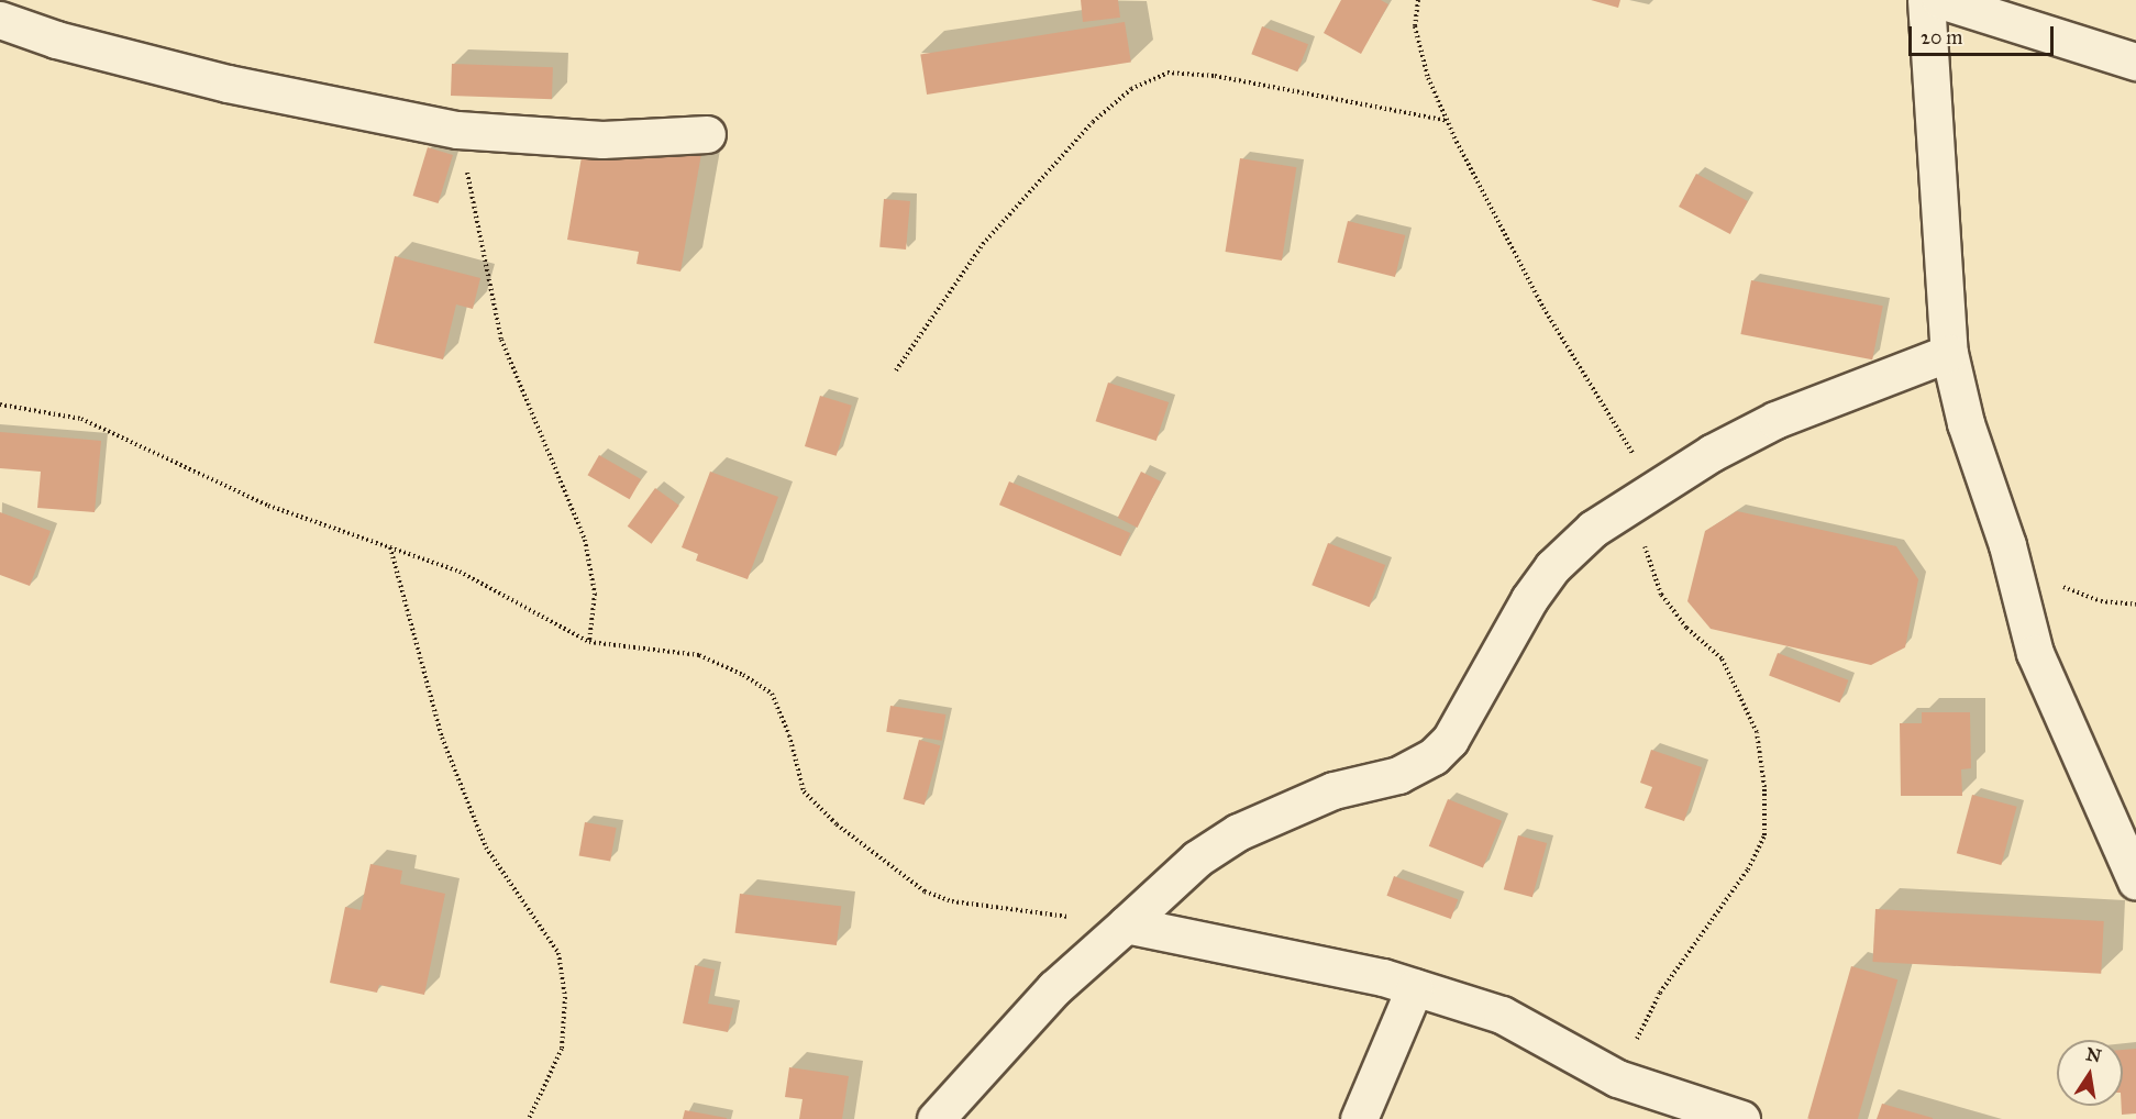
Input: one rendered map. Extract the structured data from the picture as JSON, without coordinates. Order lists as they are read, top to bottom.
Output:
{
  "scale_bar": "20 m",
  "north": "top"
}
